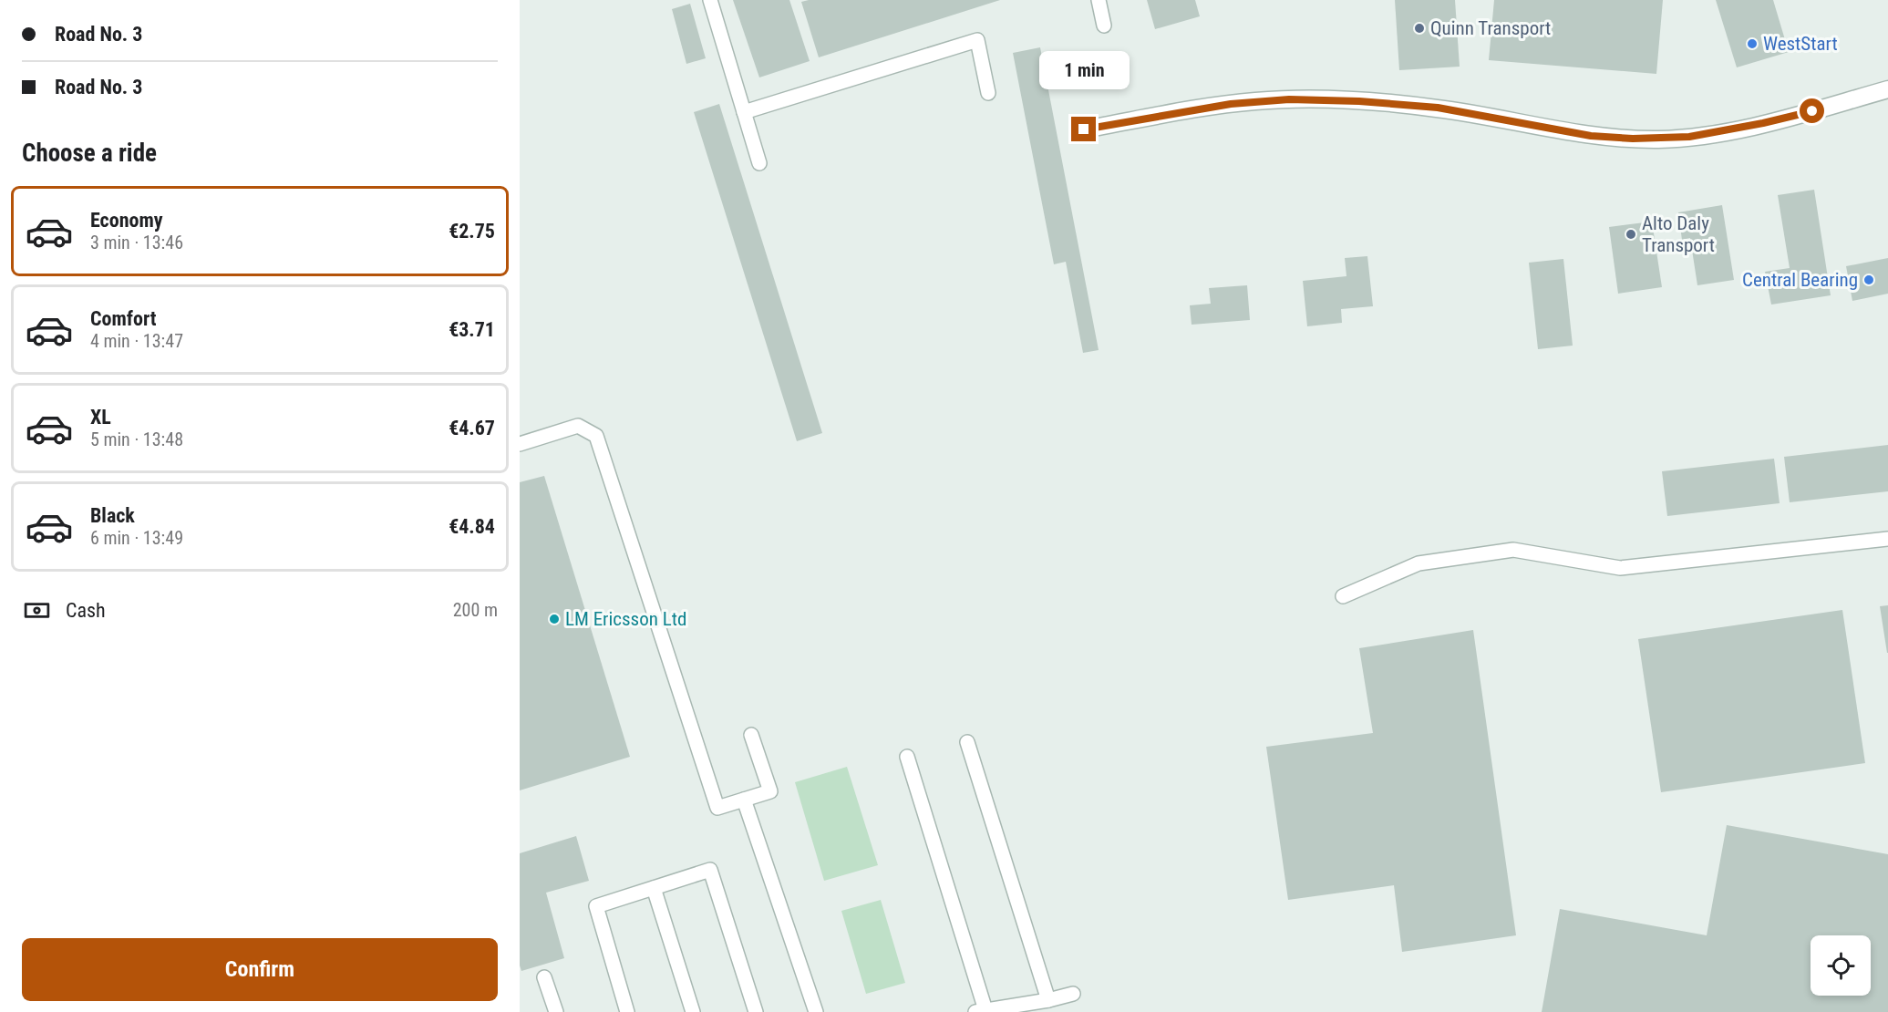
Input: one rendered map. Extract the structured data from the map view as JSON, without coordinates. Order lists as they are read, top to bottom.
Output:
{
  "places": [
    "Quinn Transport",
    "WestStart",
    "Alto Daly Transport",
    "Central Bearing",
    "LM Ericsson Ltd"
  ],
  "page": {
    "banner": ["Road No. 3", "Road No. 3"],
    "bubble": "1 min",
    "heading": "Choose a ride",
    "list": [
      {
        "name": "Economy",
        "note": "3 min · 13:46",
        "value": "€2.75"
      },
      {
        "name": "Comfort",
        "note": "4 min · 13:47",
        "value": "€3.71"
      },
      {
        "name": "XL",
        "note": "5 min · 13:48",
        "value": "€4.67"
      },
      {
        "name": "Black",
        "note": "6 min · 13:49",
        "value": "€4.84"
      }
    ],
    "pay": ["Cash", "200 m"],
    "buttons": "Confirm"
  }
}
